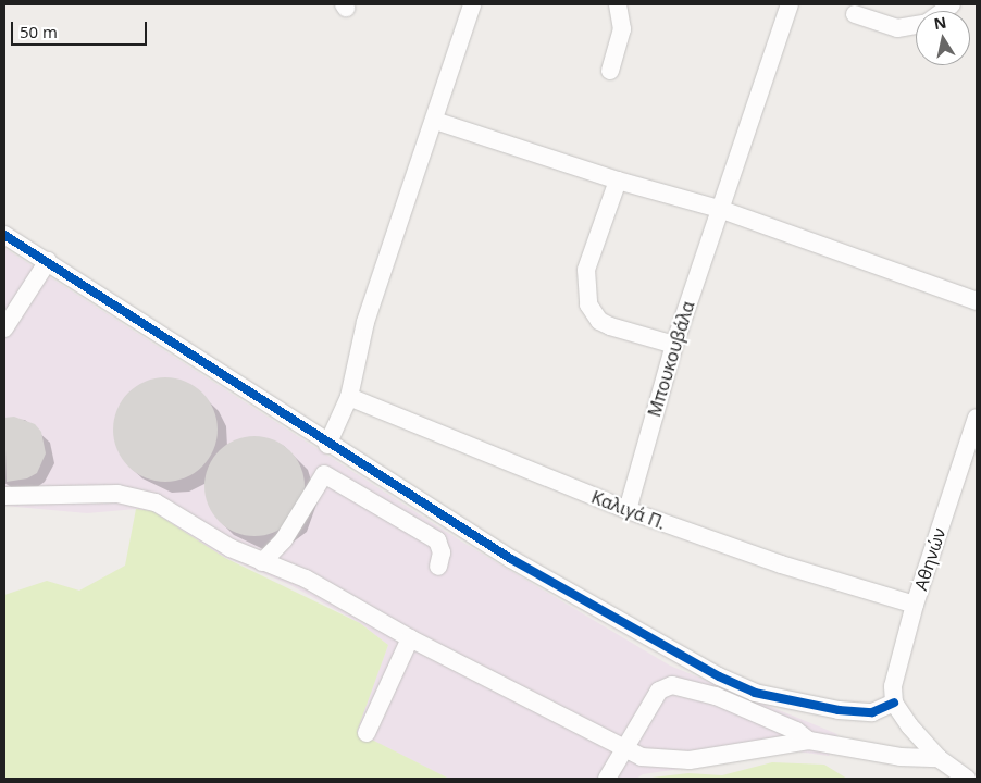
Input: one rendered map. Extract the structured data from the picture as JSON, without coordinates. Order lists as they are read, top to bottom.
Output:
{
  "streets": {
    "street": ["Μπουκουβάλα", "Καλιγά Π.", "Αθηνών"]
  },
  "crossings": [
    ["Μπουκουβάλα", "Καλιγά Π."],
    ["Καλιγά Π.", "Αθηνών"]
  ],
  "scale_bar": "50 m",
  "north": "top"
}
